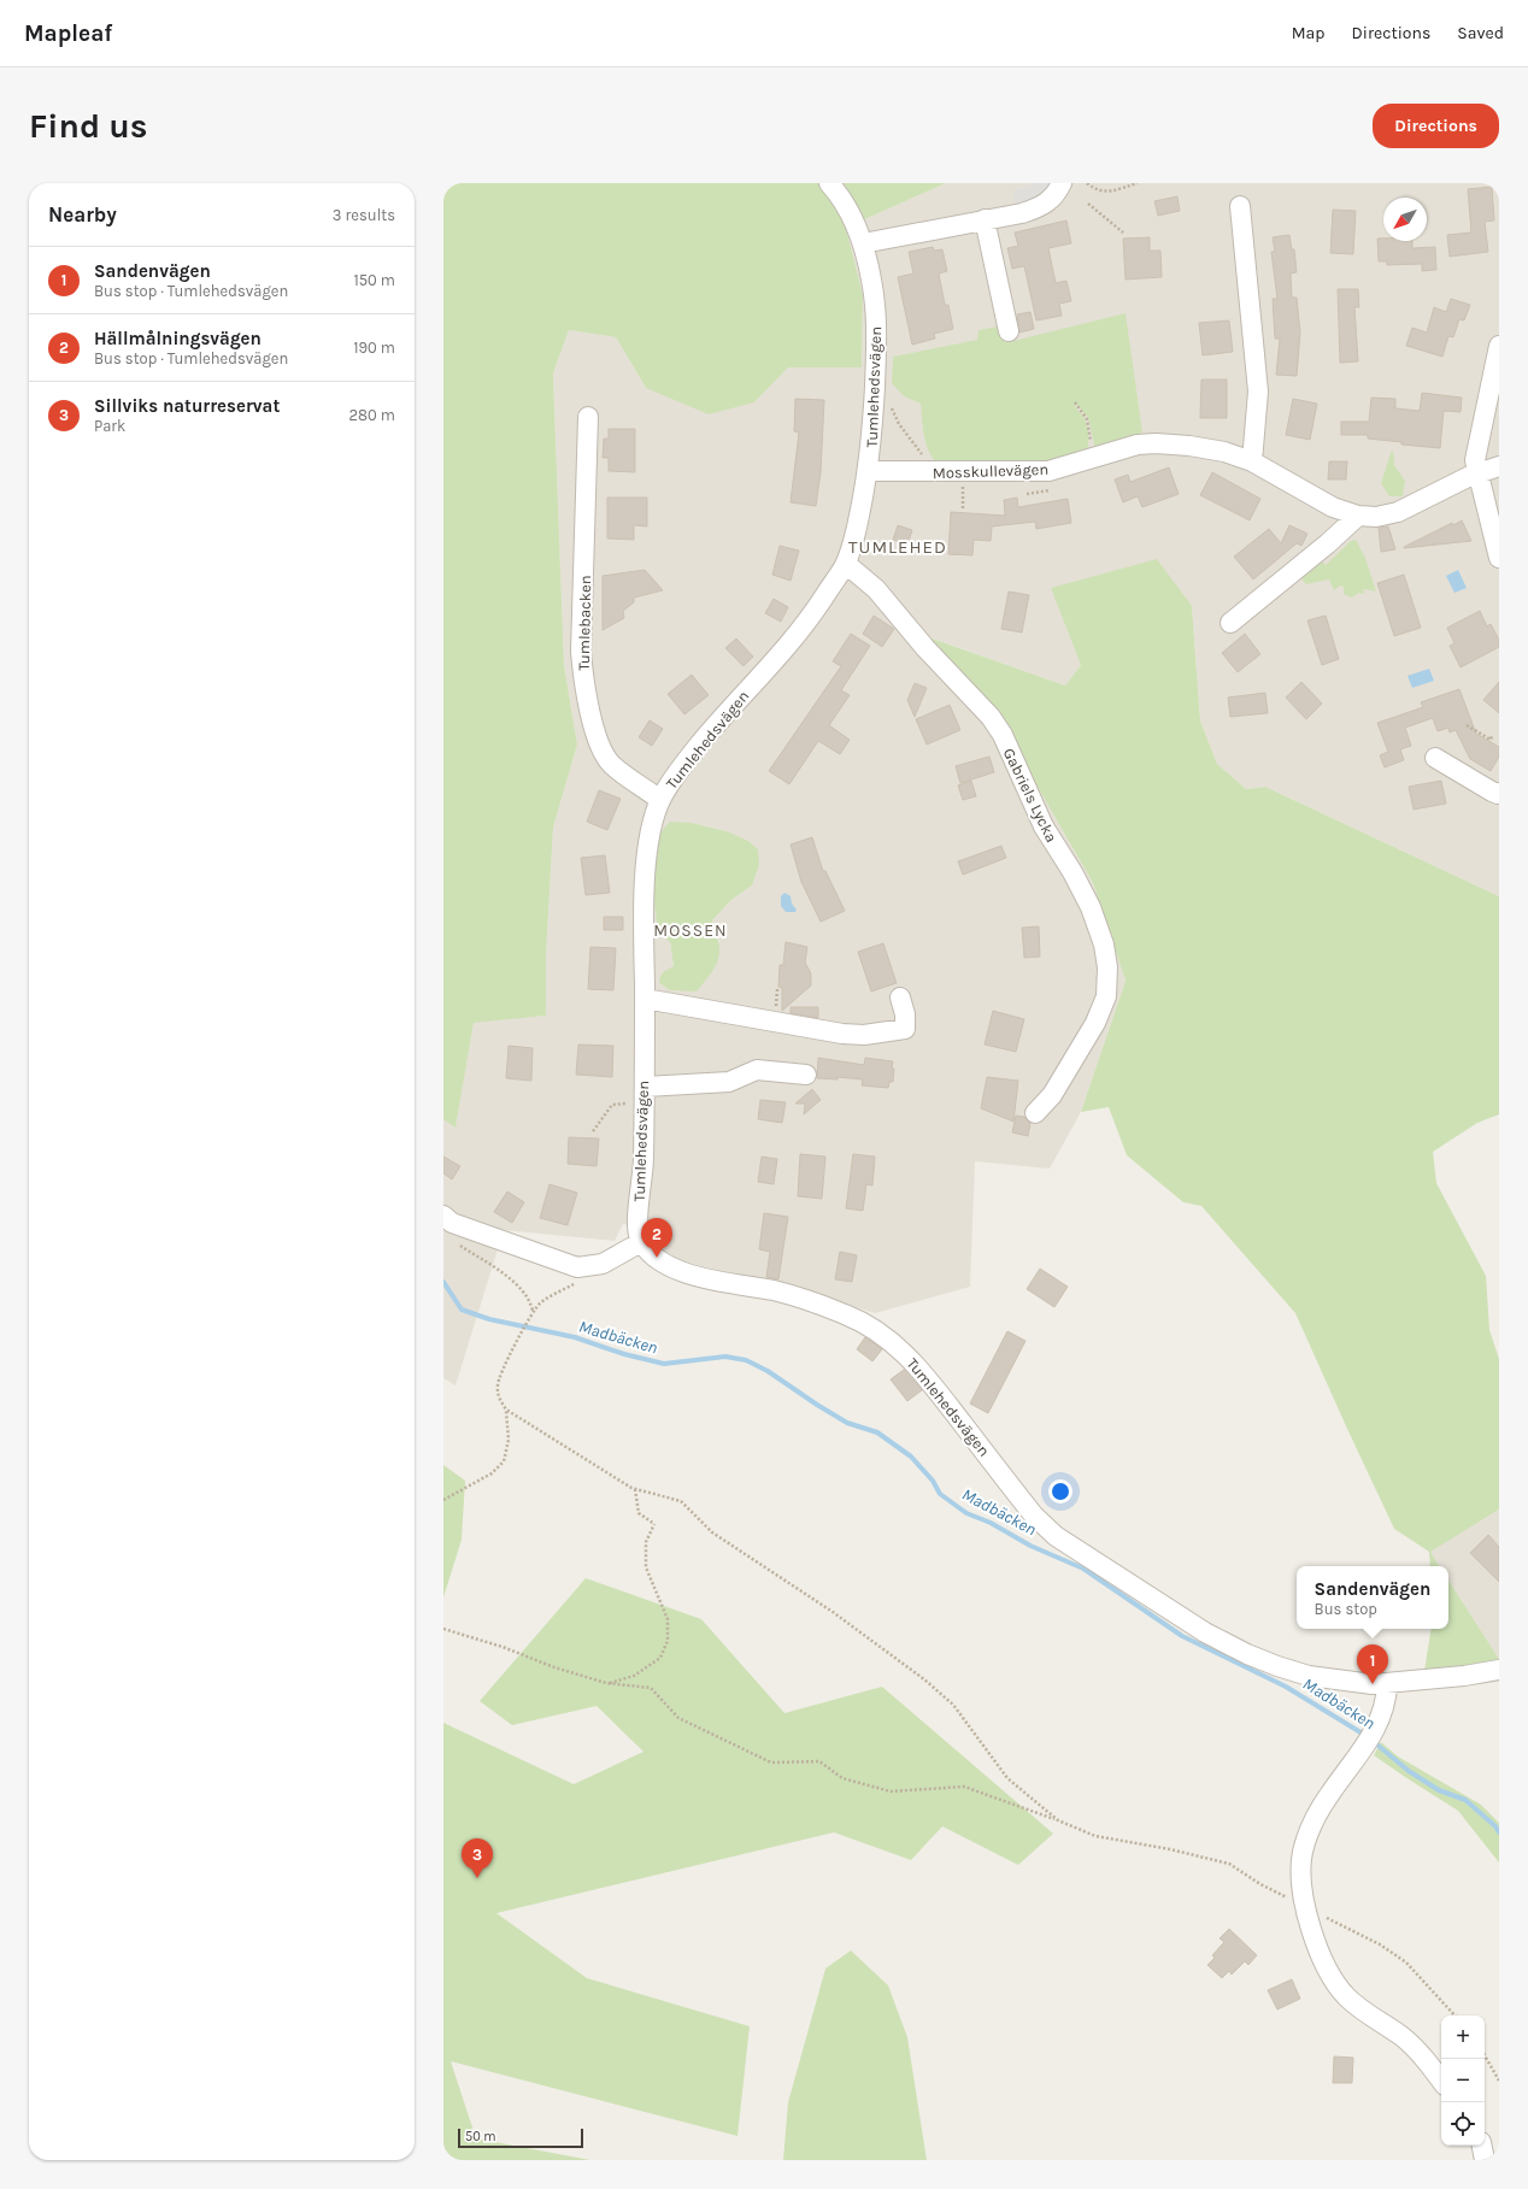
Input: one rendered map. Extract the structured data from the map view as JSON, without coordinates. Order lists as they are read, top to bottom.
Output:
{
  "streets": {
    "street": [
      "Tumlehedsvägen",
      "Mosskullevägen",
      "Tumlebacken",
      "Gabriels Lycka"
    ]
  },
  "crossings": [
    ["Tumlehedsvägen", "Mosskullevägen"],
    ["Tumlehedsvägen", "Tumlebacken"],
    ["Tumlehedsvägen", "Gabriels Lycka"]
  ],
  "districts": ["TUMLEHED", "MOSSEN"],
  "water": ["Madbäcken"],
  "scale_bar": "50 m",
  "north": "bottom left",
  "page": {
    "header": "Mapleaf",
    "nav": ["Map", "Directions", "Saved"],
    "buttons": "Directions",
    "title": "Find us",
    "heading": ["Nearby", "3 results"],
    "list": [
      {
        "mark": "1",
        "name": "Sandenvägen",
        "note": "Bus stop · Tumlehedsvägen",
        "value": "150 m"
      },
      {
        "mark": "2",
        "name": "Hällmålningsvägen",
        "note": "Bus stop · Tumlehedsvägen",
        "value": "190 m"
      },
      {
        "mark": "3",
        "name": "Sillviks naturreservat",
        "note": "Park",
        "value": "280 m"
      }
    ],
    "pins": ["2", "1", "3"],
    "popup": ["Sandenvägen", "Bus stop"],
    "map_buttons": ["+", "−"],
    "scale": "50 m"
  }
}
